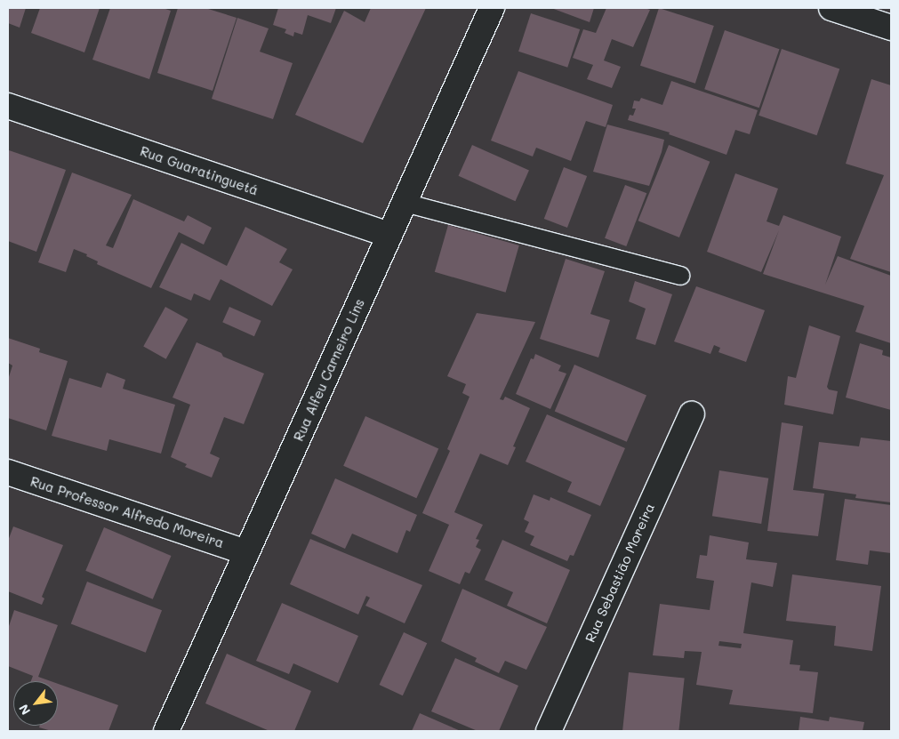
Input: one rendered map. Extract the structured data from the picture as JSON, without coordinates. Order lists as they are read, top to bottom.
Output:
{
  "streets": {
    "street": [
      "Rua Guaratinguetá",
      "Rua Alfeu Carneiro Lins",
      "Rua Professor Alfredo Moreira",
      "Rua Sebastião Moreira"
    ]
  },
  "crossings": [
    ["Rua Guaratinguetá", "Rua Alfeu Carneiro Lins"],
    ["Rua Alfeu Carneiro Lins", "Rua Professor Alfredo Moreira"]
  ],
  "north": "bottom left"
}
